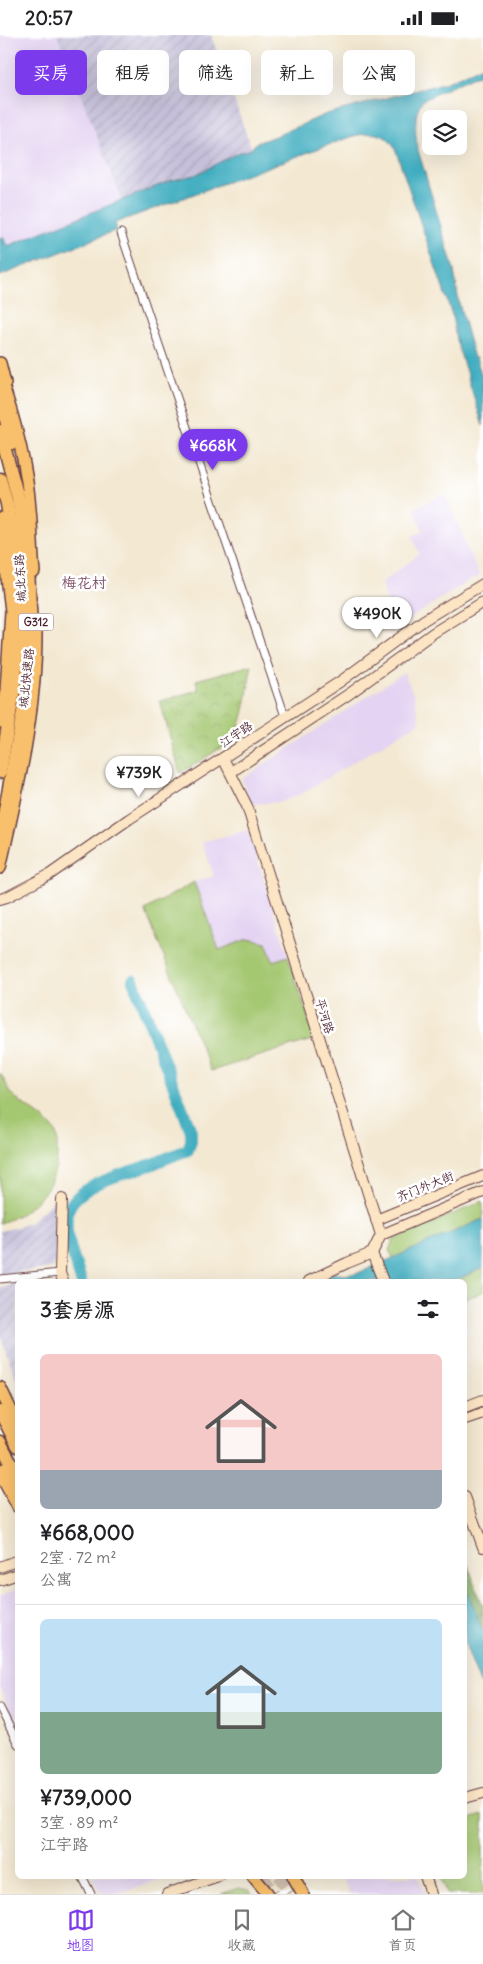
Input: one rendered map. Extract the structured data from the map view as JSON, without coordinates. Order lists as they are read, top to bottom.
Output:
{
  "streets": {
    "highway": ["城北快速路"],
    "main road": [
      "城北东路",
      "G312",
      "江宇路",
      "平河路",
      "齐门外大街"
    ]
  },
  "crossings": [
    ["江宇路", "平河路"],
    ["平河路", "齐门外大街"]
  ],
  "districts": ["梅花村"],
  "page": {
    "status": "20:57",
    "chip": [
      "买房",
      "租房",
      "筛选",
      "新上",
      "公寓"
    ],
    "price": ["¥668K", "¥490K", "¥739K"],
    "heading": "3套房源",
    "list": [
      {
        "name": "¥668,000",
        "note": "2室 · 72 m² · 公寓"
      },
      {
        "name": "¥739,000",
        "note": "3室 · 89 m² · 江宇路"
      }
    ],
    "tabs": ["地图", "收藏", "首页"]
  }
}
